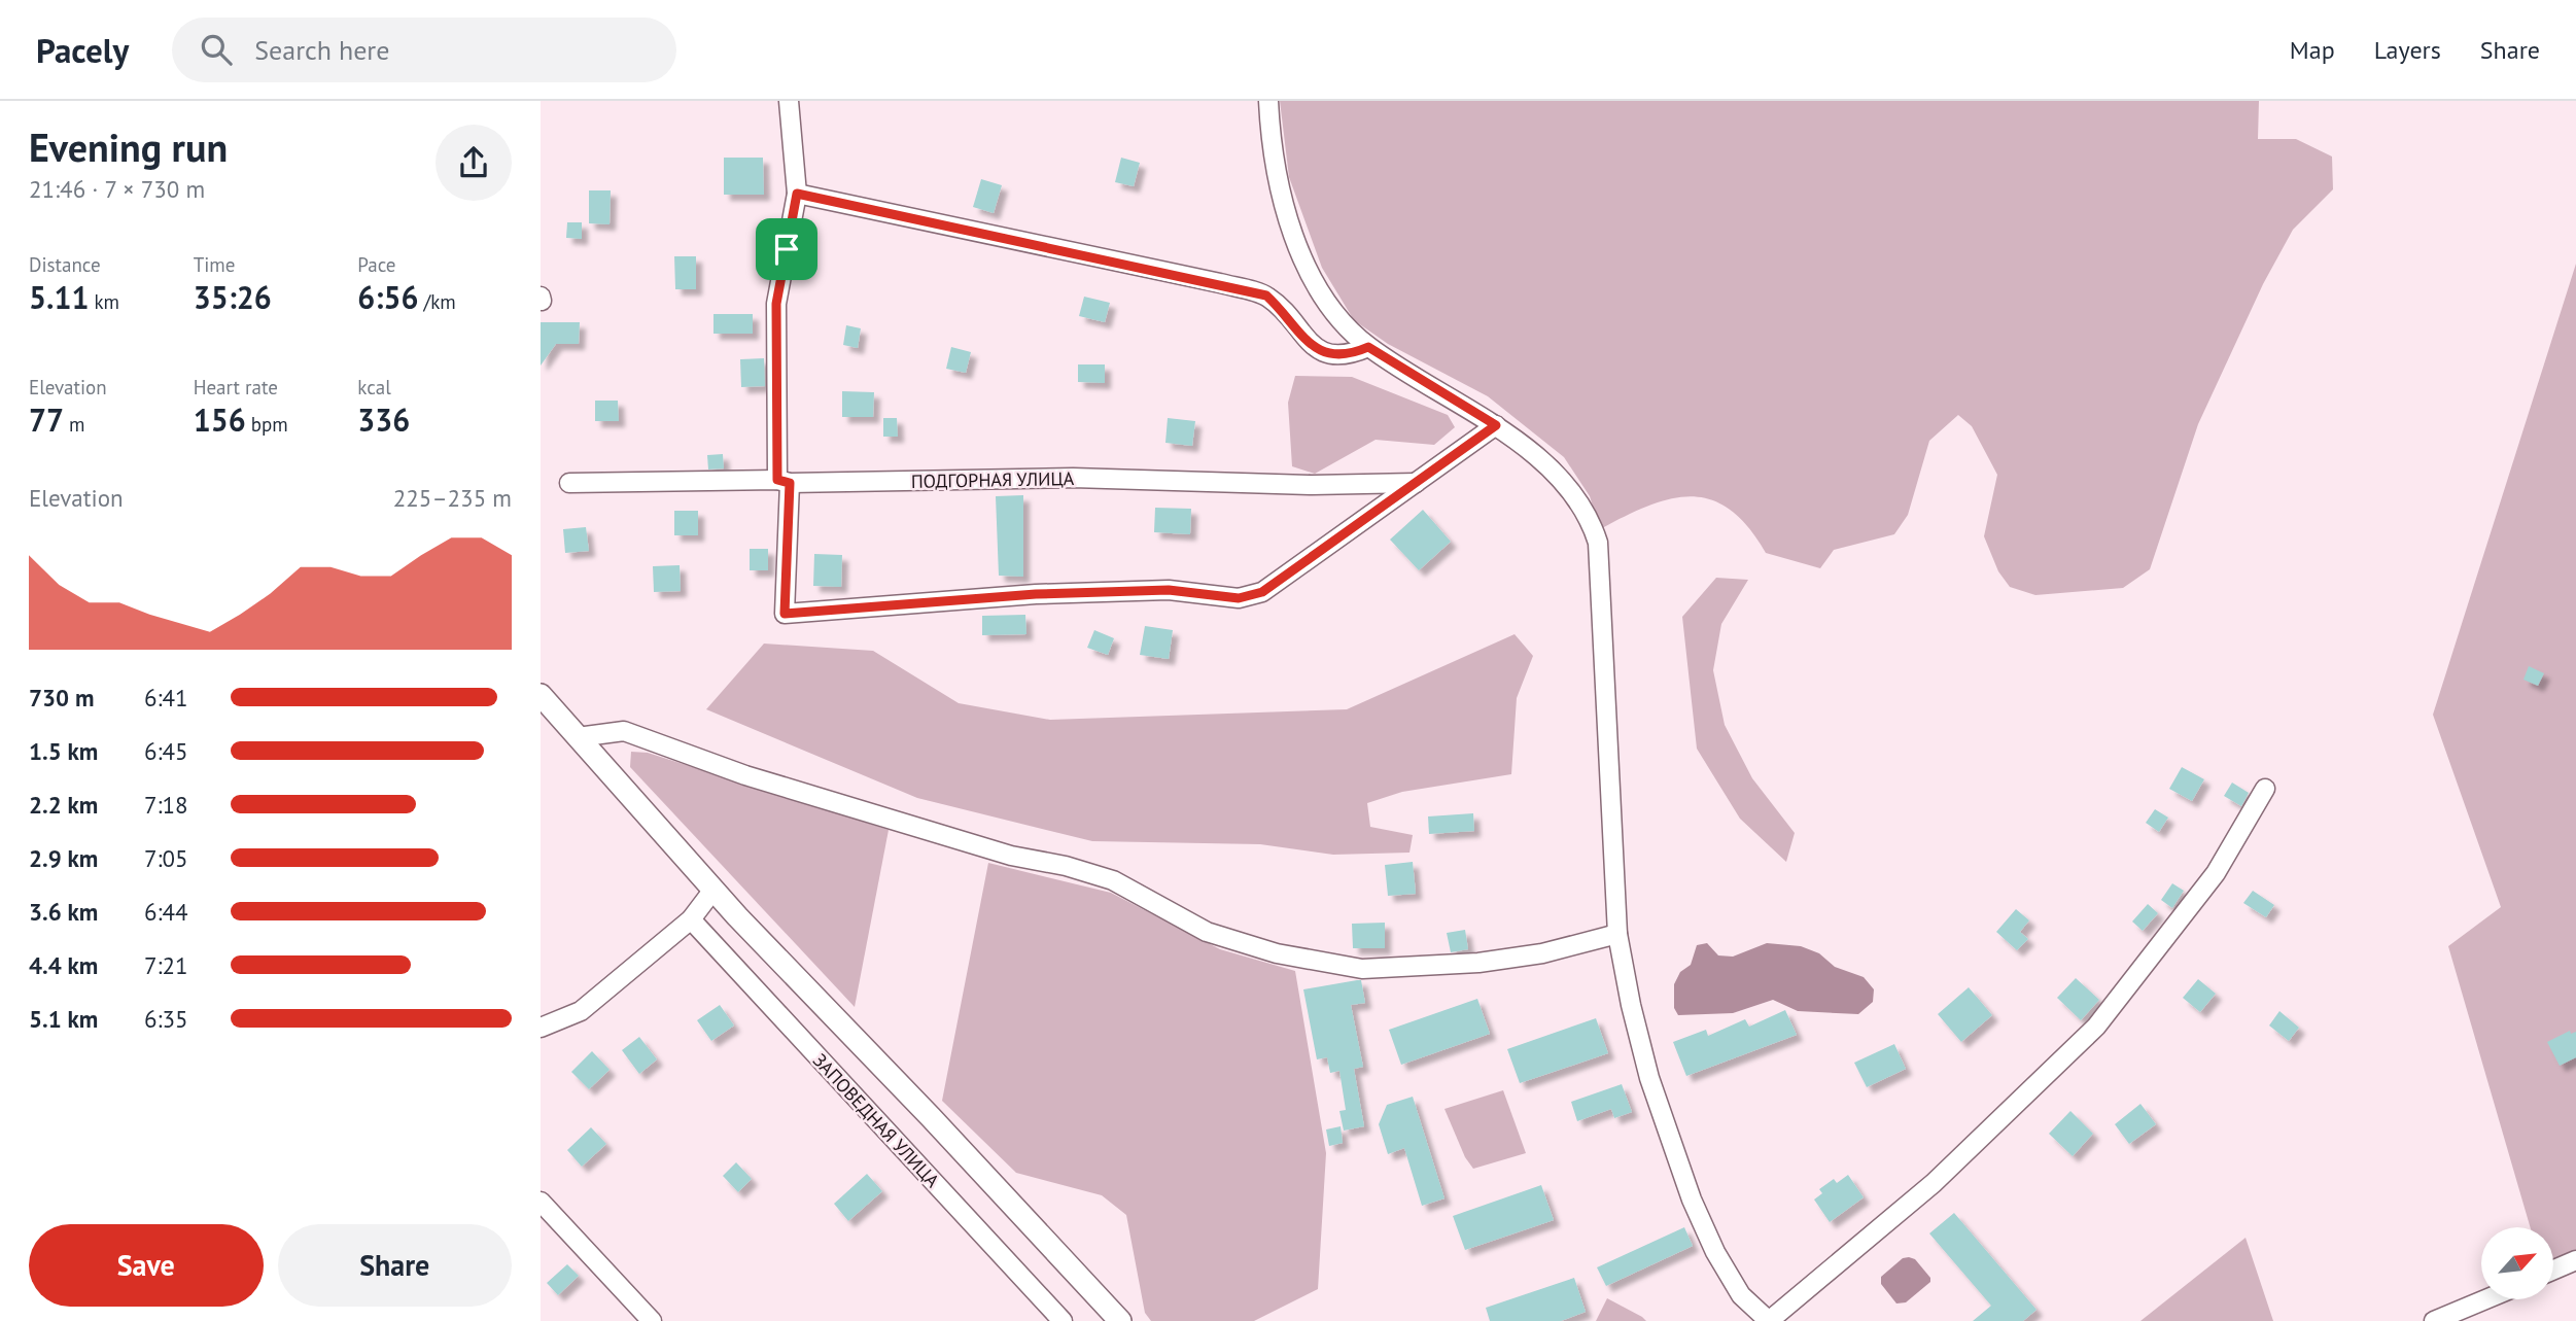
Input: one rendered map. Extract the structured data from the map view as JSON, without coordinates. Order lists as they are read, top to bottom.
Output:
{
  "streets": {
    "street": ["ПОДГОРНАЯ УЛИЦА", "ЗАПОВЕДНАЯ УЛИЦА"]
  },
  "north": "top right",
  "page": {
    "header": "Pacely",
    "search": "Search here",
    "nav": ["Map", "Layers", "Share"],
    "heading": ["Evening run", "21:46 · 7 × 730 m"],
    "stats": [
      ["Distance", "5.11 km"],
      ["Time", "35:26"],
      ["Pace", "6:56 /km"],
      ["Elevation", "77 m"],
      ["Heart rate", "156 bpm"],
      ["kcal", "336"]
    ],
    "chart": ["Elevation", "225–235 m"],
    "list": [
      {
        "name": "730 m",
        "note": "6:41"
      },
      {
        "name": "1.5 km",
        "note": "6:45"
      },
      {
        "name": "2.2 km",
        "note": "7:18"
      },
      {
        "name": "2.9 km",
        "note": "7:05"
      },
      {
        "name": "3.6 km",
        "note": "6:44"
      },
      {
        "name": "4.4 km",
        "note": "7:21"
      },
      {
        "name": "5.1 km",
        "note": "6:35"
      }
    ],
    "buttons": ["Save", "Share"]
  }
}
